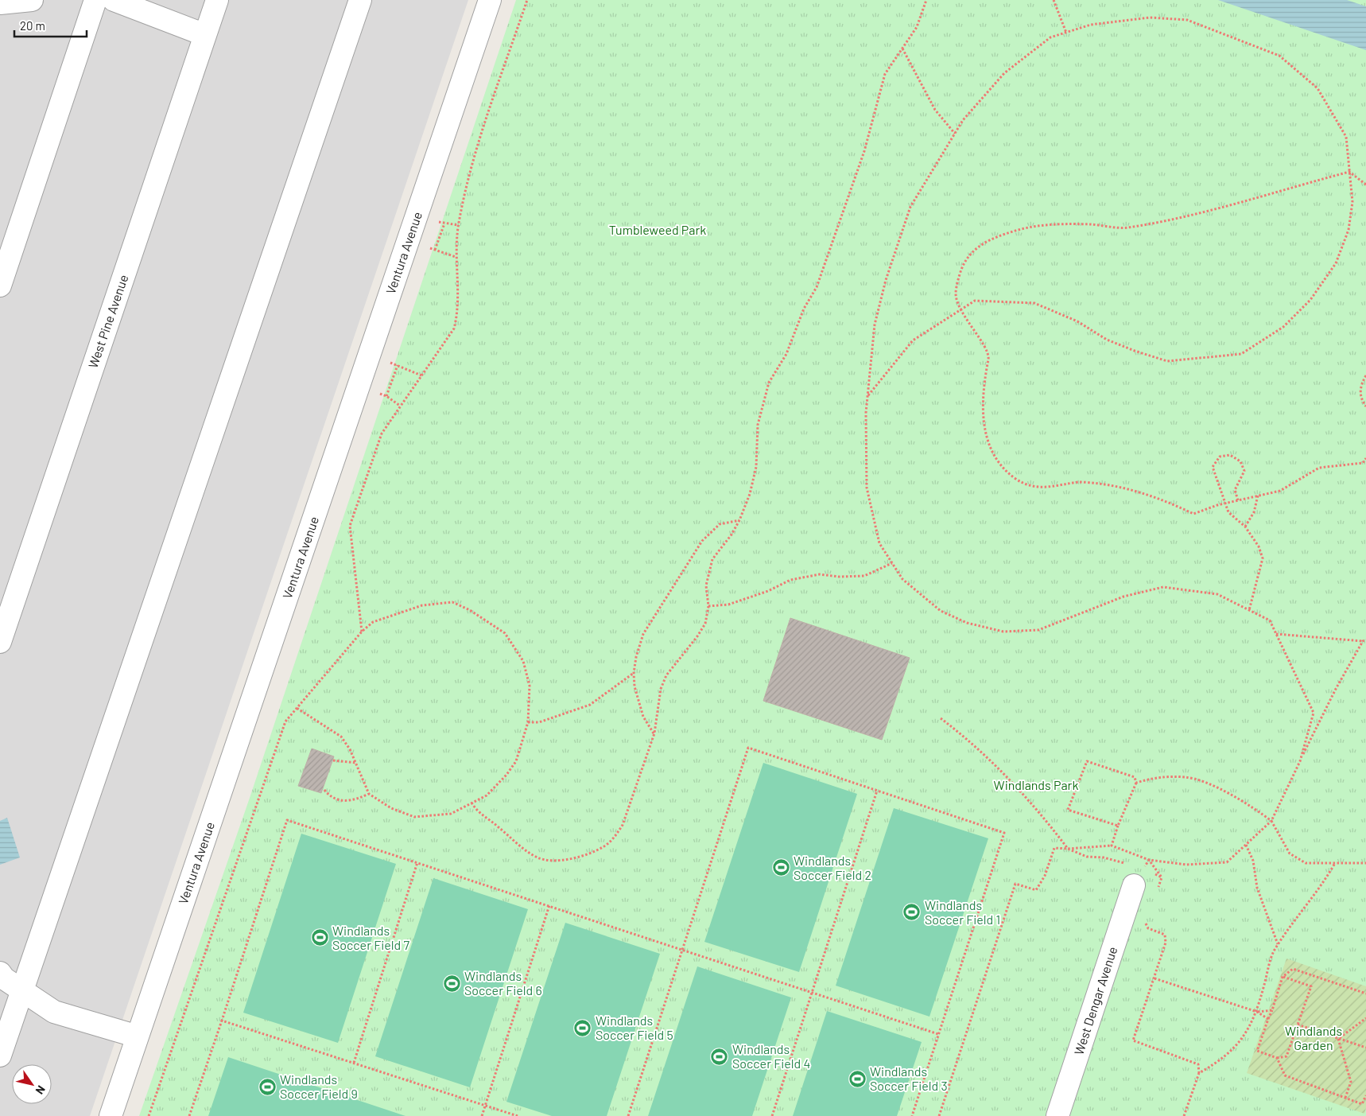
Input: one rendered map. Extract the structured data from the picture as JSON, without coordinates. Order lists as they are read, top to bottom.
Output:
{
  "streets": {
    "street": ["Ventura Avenue", "West Pine Avenue", "West Dengar Avenue"]
  },
  "parks": ["Tumbleweed Park", "Windlands Park", "Windlands Garden"],
  "places": {
    "sports": [
      "Windlands Soccer Field 2",
      "Windlands Soccer Field 1",
      "Windlands Soccer Field 7",
      "Windlands Soccer Field 6",
      "Windlands Soccer Field 5",
      "Windlands Soccer Field 4",
      "Windlands Soccer Field 3",
      "Windlands Soccer Field 9"
    ]
  },
  "scale_bar": "20 m",
  "north": "bottom right"
}
